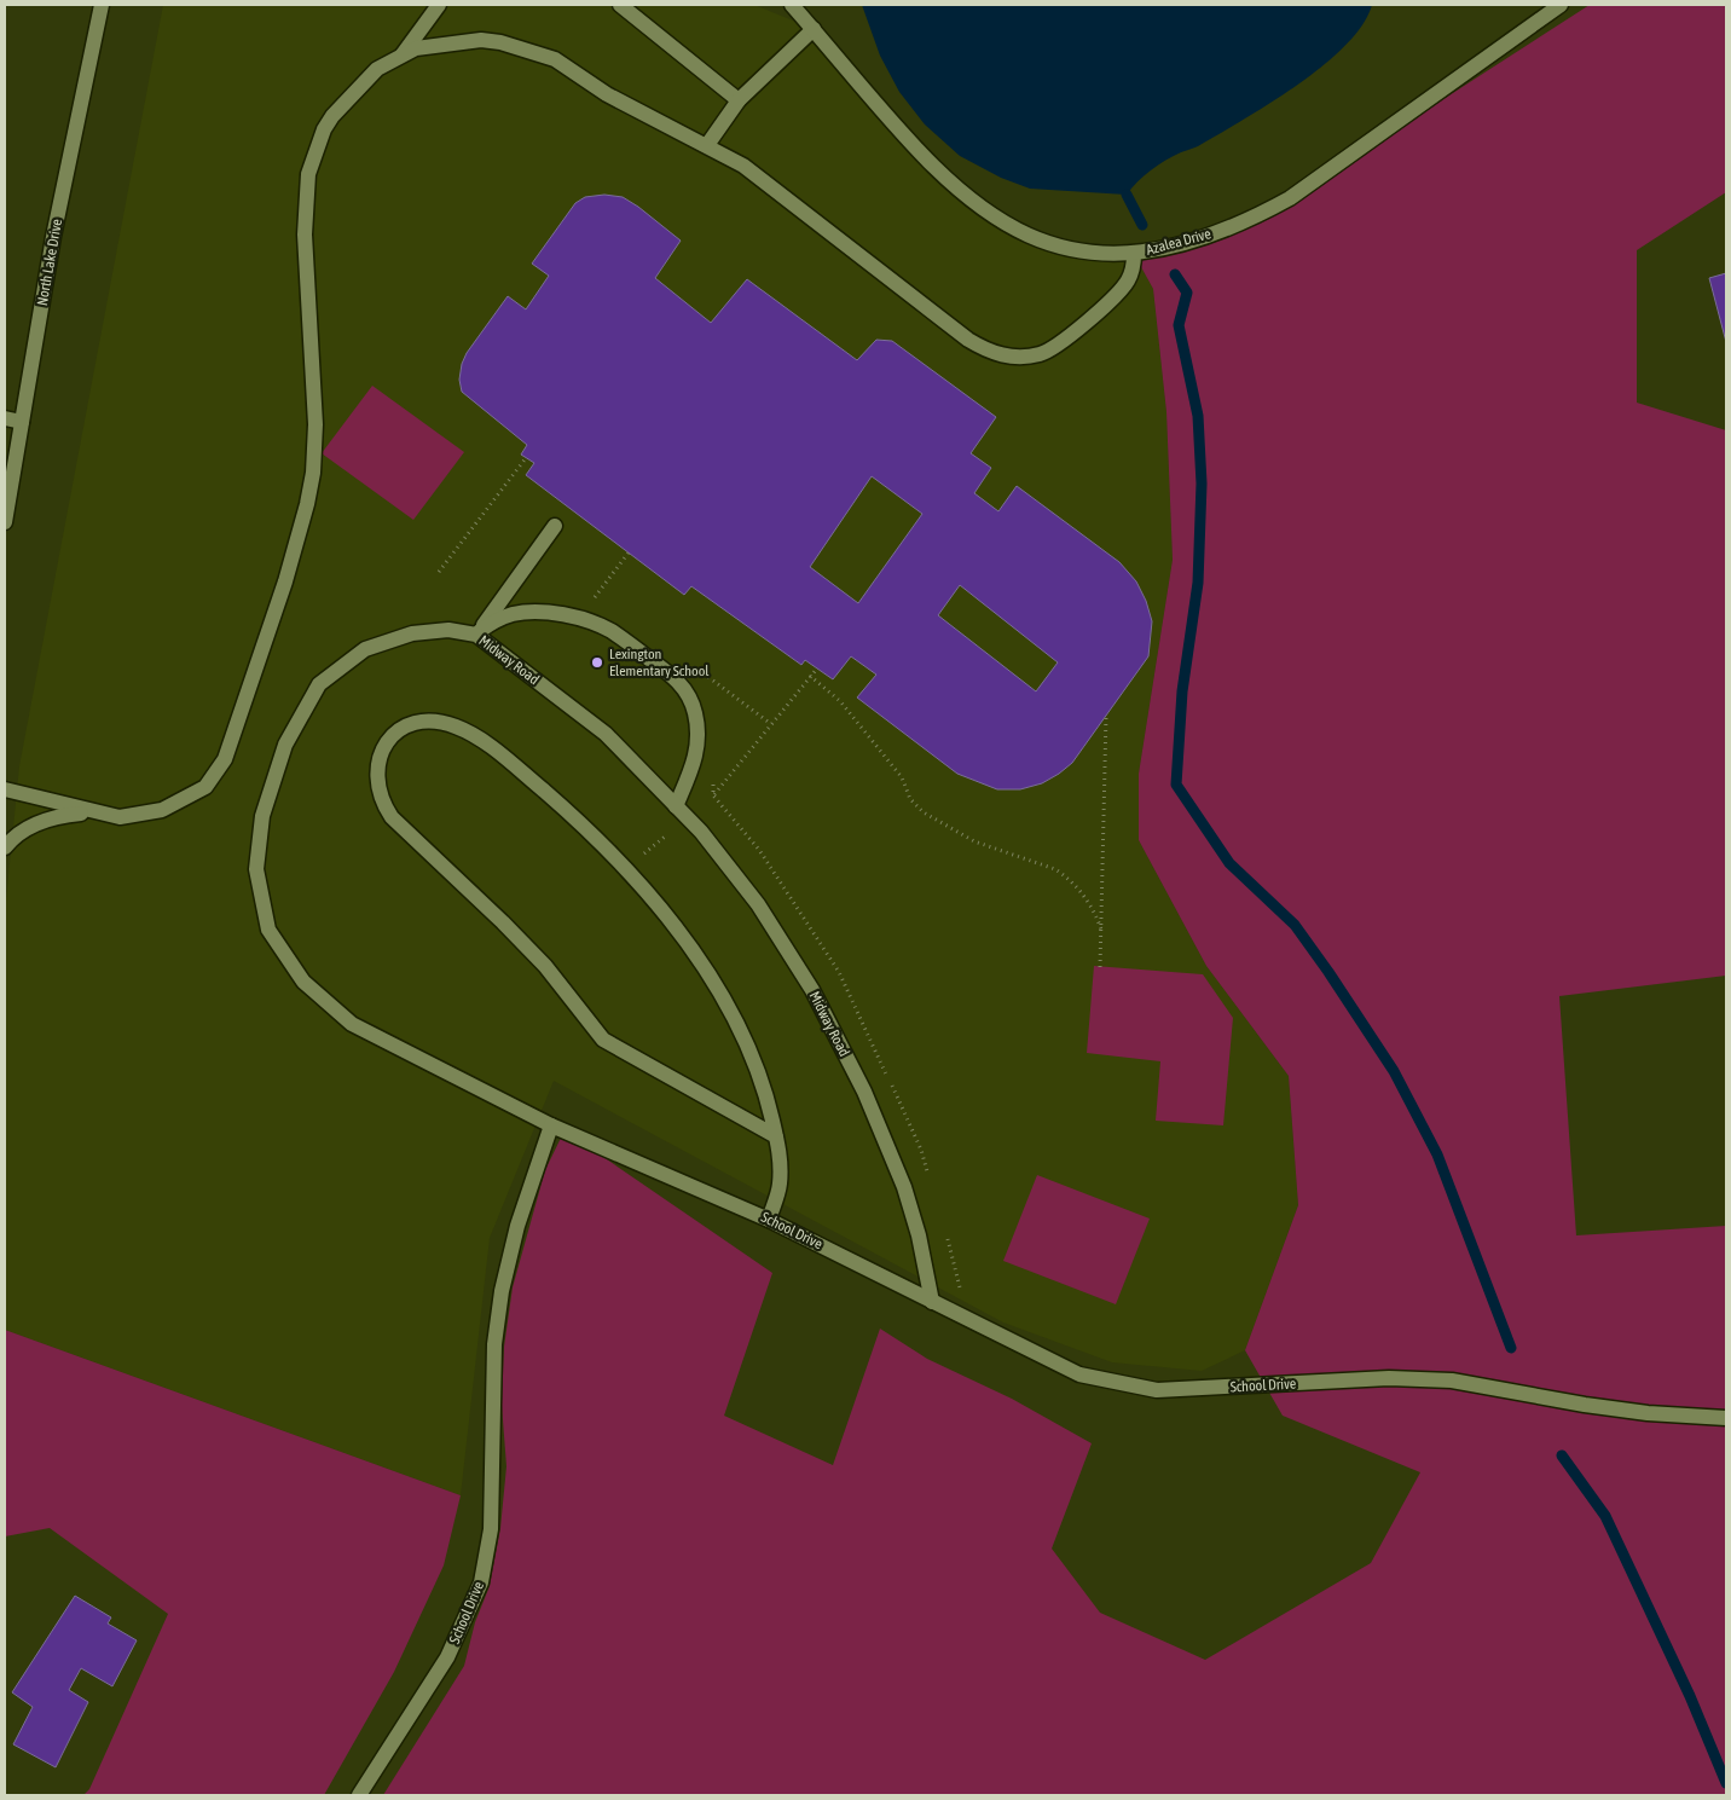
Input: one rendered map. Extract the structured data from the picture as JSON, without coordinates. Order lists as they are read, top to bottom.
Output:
{
  "streets": {
    "street": [
      "Azalea Drive",
      "North Lake Drive",
      "Midway Road",
      "School Drive"
    ]
  },
  "crossings": [
    ["Midway Road", "School Drive"]
  ],
  "places": ["Lexington Elementary School"]
}
